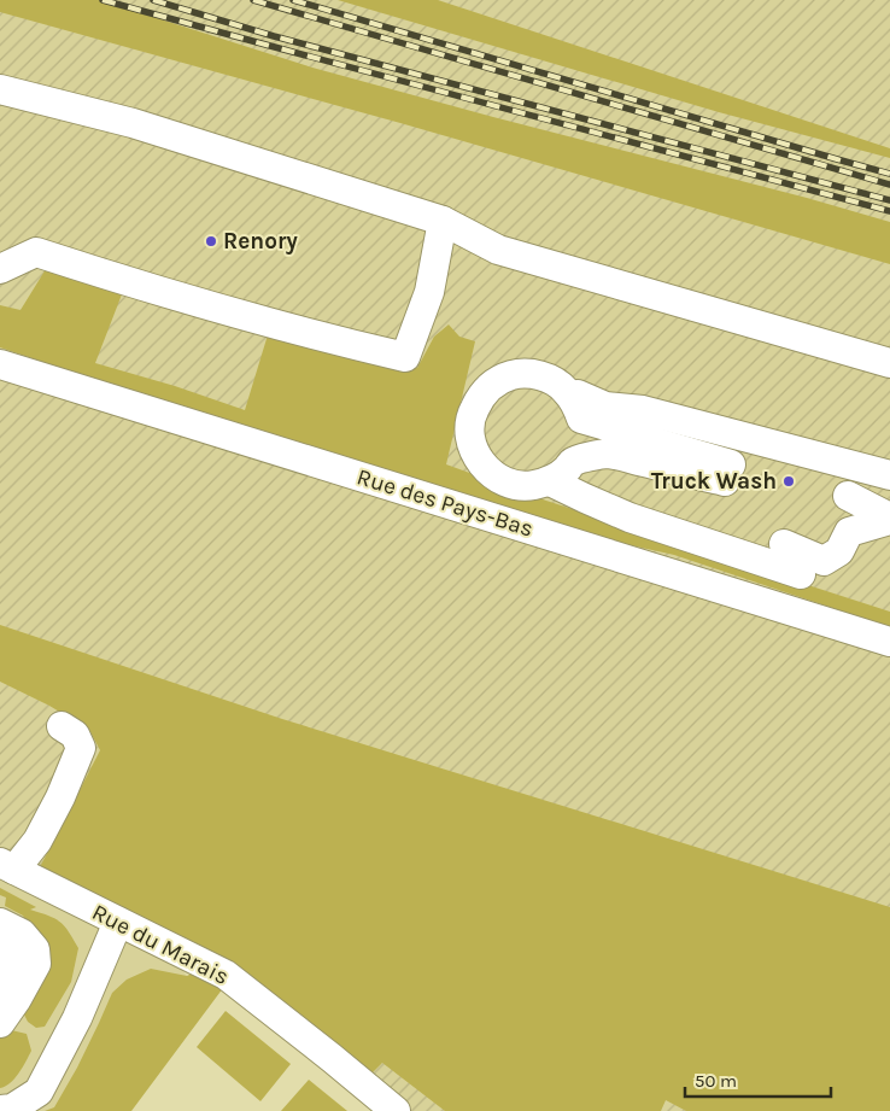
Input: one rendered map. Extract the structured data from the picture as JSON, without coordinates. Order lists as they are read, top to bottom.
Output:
{
  "streets": {
    "street": ["Rue des Pays-Bas", "Rue du Marais"]
  },
  "places": ["Renory", "Truck Wash"],
  "scale_bar": "50 m"
}
